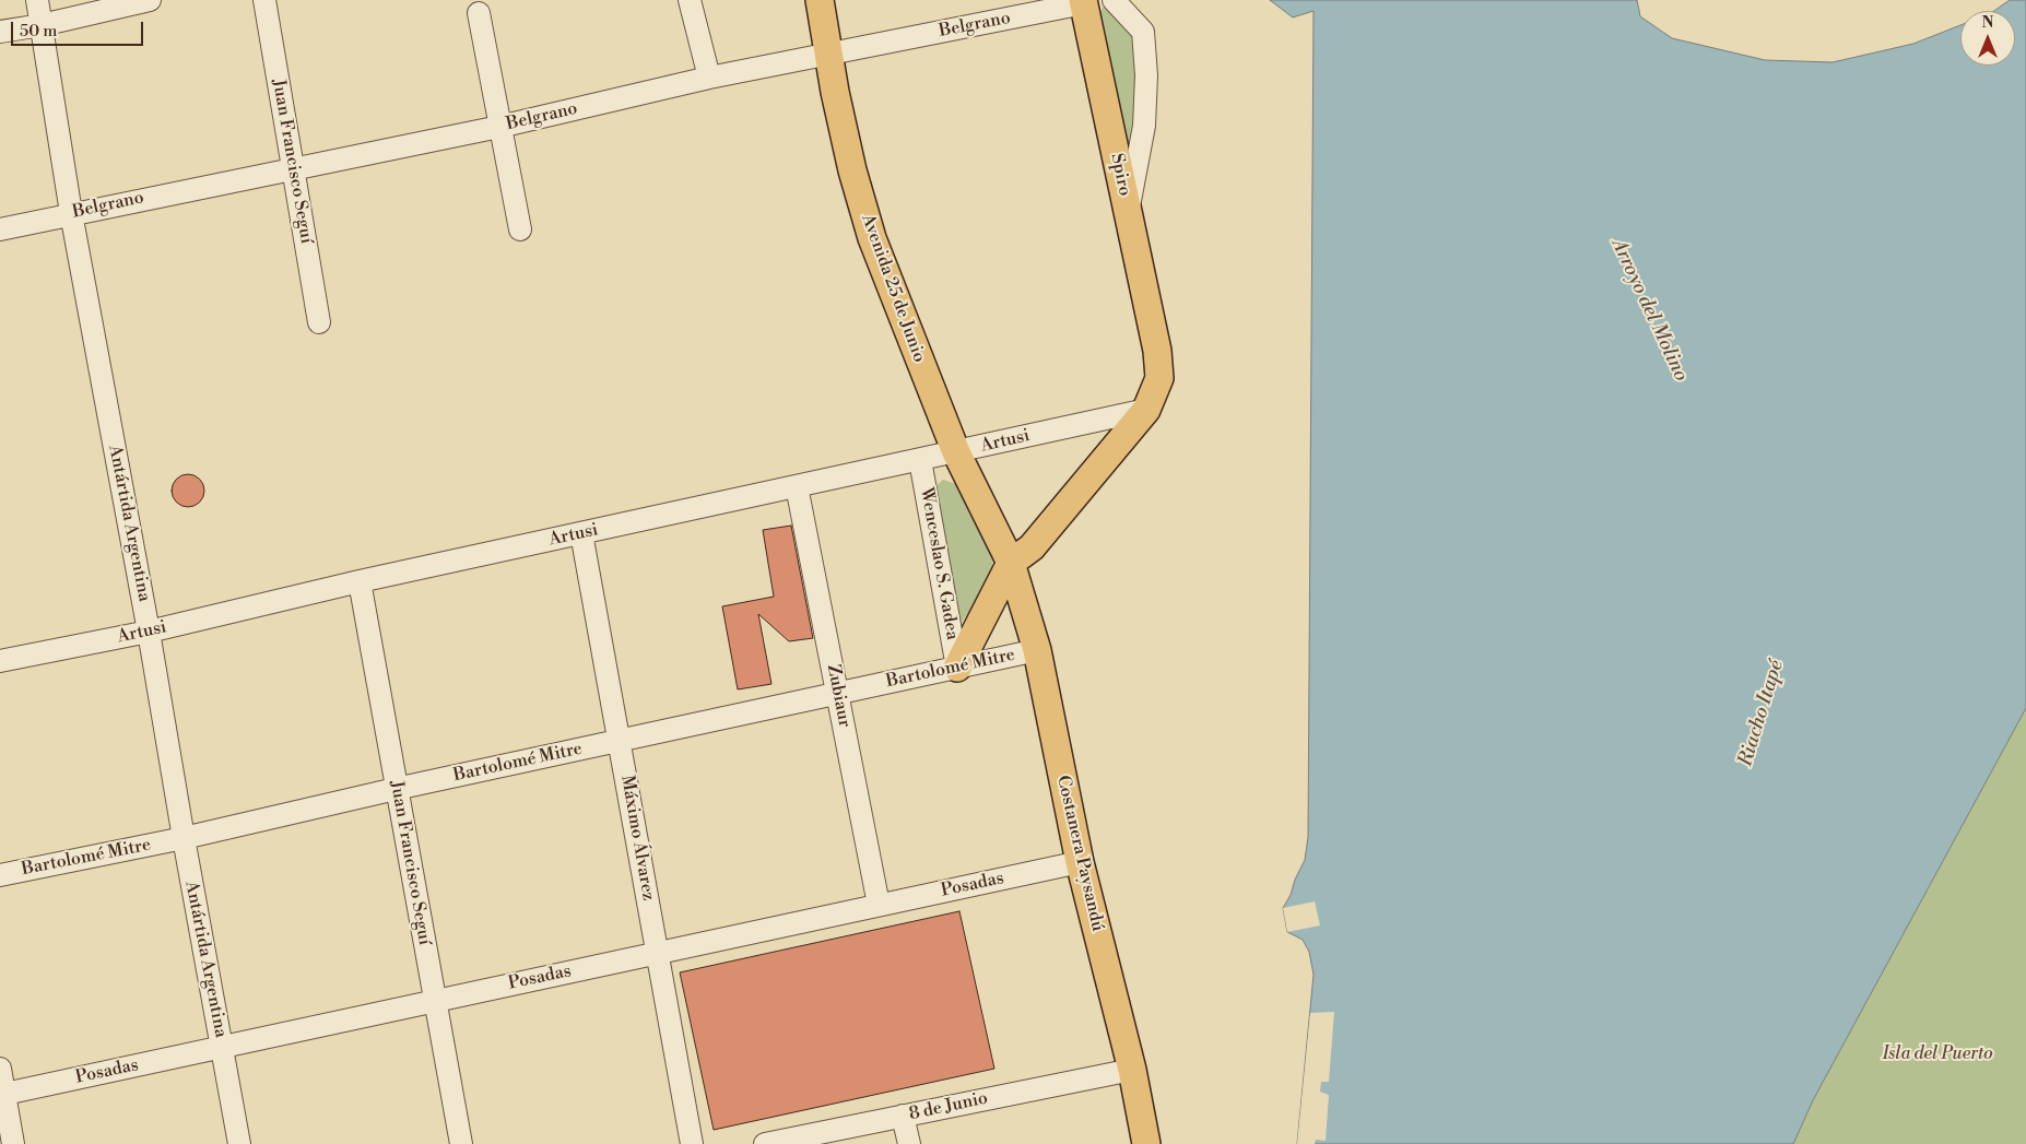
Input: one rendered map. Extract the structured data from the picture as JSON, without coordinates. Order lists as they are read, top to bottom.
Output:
{
  "streets": {
    "main road": ["Spiro", "Avenida 25 de Junio", "Costanera Paysandú"],
    "street": [
      "Belgrano",
      "Juan Francisco Seguí",
      "Artusi",
      "Antártida Argentina",
      "Wenceslao S. Gadea",
      "Bartolomé Mitre",
      "Zubiaur",
      "Máximo Álvarez",
      "Posadas",
      "8 de Junio"
    ]
  },
  "crossings": [
    ["Belgrano", "Juan Francisco Seguí"],
    ["Belgrano", "Spiro"],
    ["Belgrano", "Avenida 25 de Junio"],
    ["Belgrano", "Antártida Argentina"],
    ["Juan Francisco Seguí", "Artusi"],
    ["Juan Francisco Seguí", "Bartolomé Mitre"],
    ["Juan Francisco Seguí", "Posadas"],
    ["Spiro", "Artusi"],
    ["Avenida 25 de Junio", "Artusi"],
    ["Avenida 25 de Junio", "Costanera Paysandú"],
    ["Artusi", "Antártida Argentina"],
    ["Artusi", "Wenceslao S. Gadea"],
    ["Artusi", "Zubiaur"],
    ["Artusi", "Máximo Álvarez"],
    ["Antártida Argentina", "Bartolomé Mitre"],
    ["Antártida Argentina", "Posadas"],
    ["Wenceslao S. Gadea", "Bartolomé Mitre"],
    ["Bartolomé Mitre", "Zubiaur"],
    ["Bartolomé Mitre", "Máximo Álvarez"],
    ["Bartolomé Mitre", "Costanera Paysandú"],
    ["Zubiaur", "Posadas"],
    ["Máximo Álvarez", "Posadas"],
    ["Costanera Paysandú", "Posadas"],
    ["Costanera Paysandú", "8 de Junio"]
  ],
  "water": ["Arroyo del Molino", "Riacho Itapé"],
  "parks": ["Isla del Puerto"],
  "scale_bar": "50 m",
  "north": "top"
}
